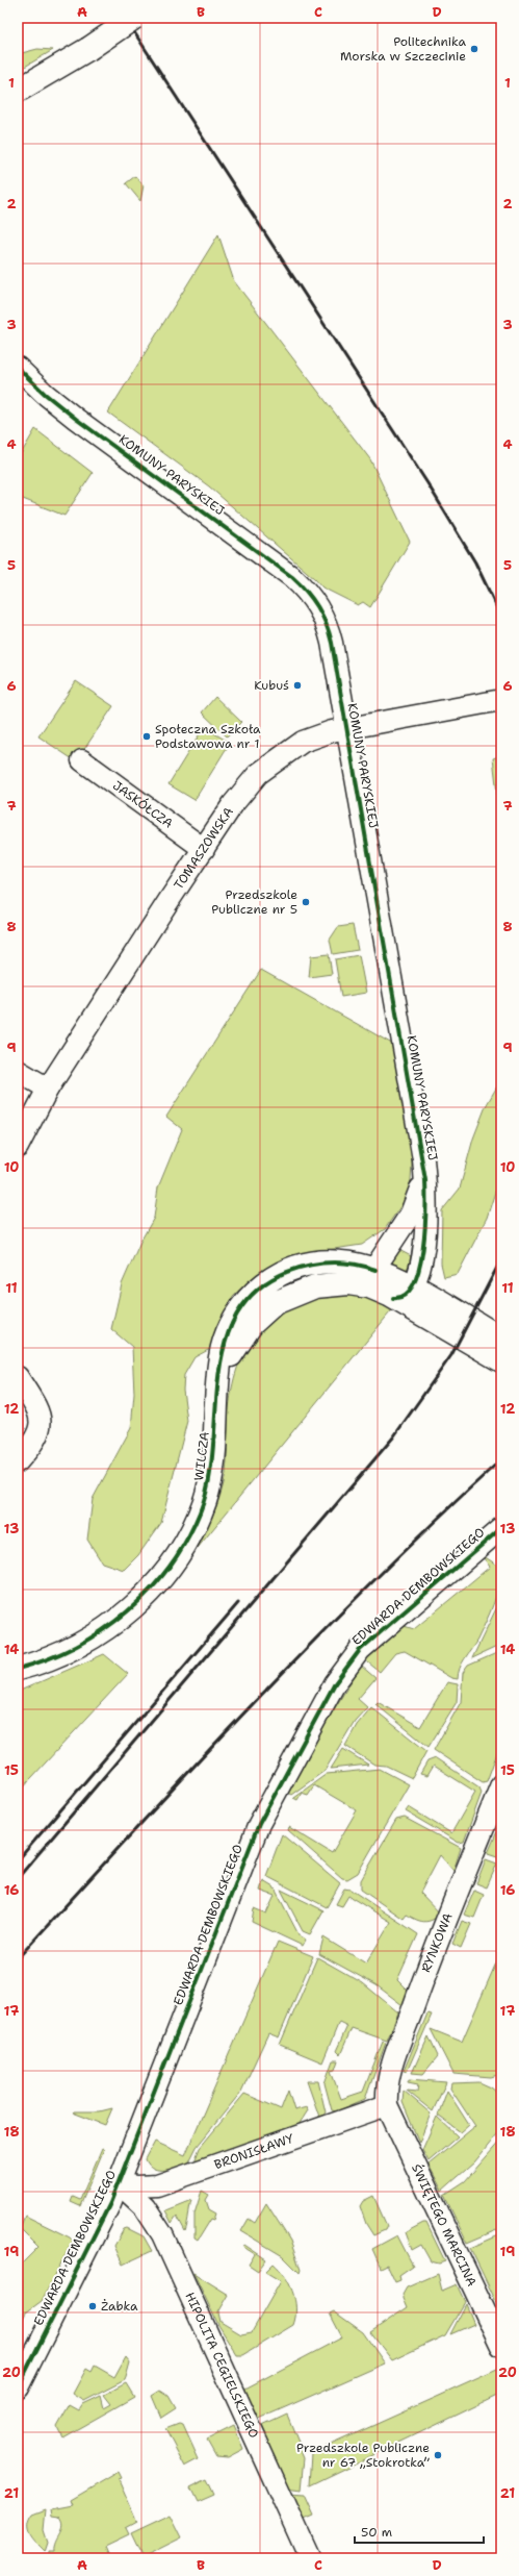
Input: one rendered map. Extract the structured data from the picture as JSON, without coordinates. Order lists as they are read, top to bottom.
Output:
{
  "streets": {
    "street": [
      "KOMUNY PARYSKIEJ",
      "JASKÓŁCZA",
      "TOMASZOWSKA",
      "WILCZA",
      "EDWARDA DEMBOWSKIEGO",
      "RYNKOWA",
      "BRONISŁAWY",
      "ŚWIĘTEGO MARCINA",
      "HIPOLITA CEGIELSKIEGO"
    ]
  },
  "crossings": [
    ["KOMUNY PARYSKIEJ", "TOMASZOWSKA"],
    ["KOMUNY PARYSKIEJ", "WILCZA"],
    ["JASKÓŁCZA", "TOMASZOWSKA"],
    ["EDWARDA DEMBOWSKIEGO", "BRONISŁAWY"],
    ["EDWARDA DEMBOWSKIEGO", "HIPOLITA CEGIELSKIEGO"],
    ["RYNKOWA", "BRONISŁAWY"],
    ["RYNKOWA", "ŚWIĘTEGO MARCINA"],
    ["BRONISŁAWY", "ŚWIĘTEGO MARCINA"],
    ["BRONISŁAWY", "HIPOLITA CEGIELSKIEGO"]
  ],
  "places": [
    "Politechnika Morska w Szczecinie",
    "Kubuś",
    "Społeczna Szkoła Podstawowa nr 1",
    "Przedszkole Publiczne nr 5",
    "Żabka",
    "Przedszkole Publiczne nr 67 „Stokrotka”"
  ],
  "scale_bar": "50 m",
  "grid": {
    "columns": [
      "A",
      "B",
      "C",
      "D"
    ],
    "rows": [
      "1",
      "2",
      "3",
      "4",
      "5",
      "6",
      "7",
      "8",
      "9",
      "10",
      "11",
      "12",
      "13",
      "14",
      "15",
      "16",
      "17",
      "18",
      "19",
      "20",
      "21"
    ]
  }
}
